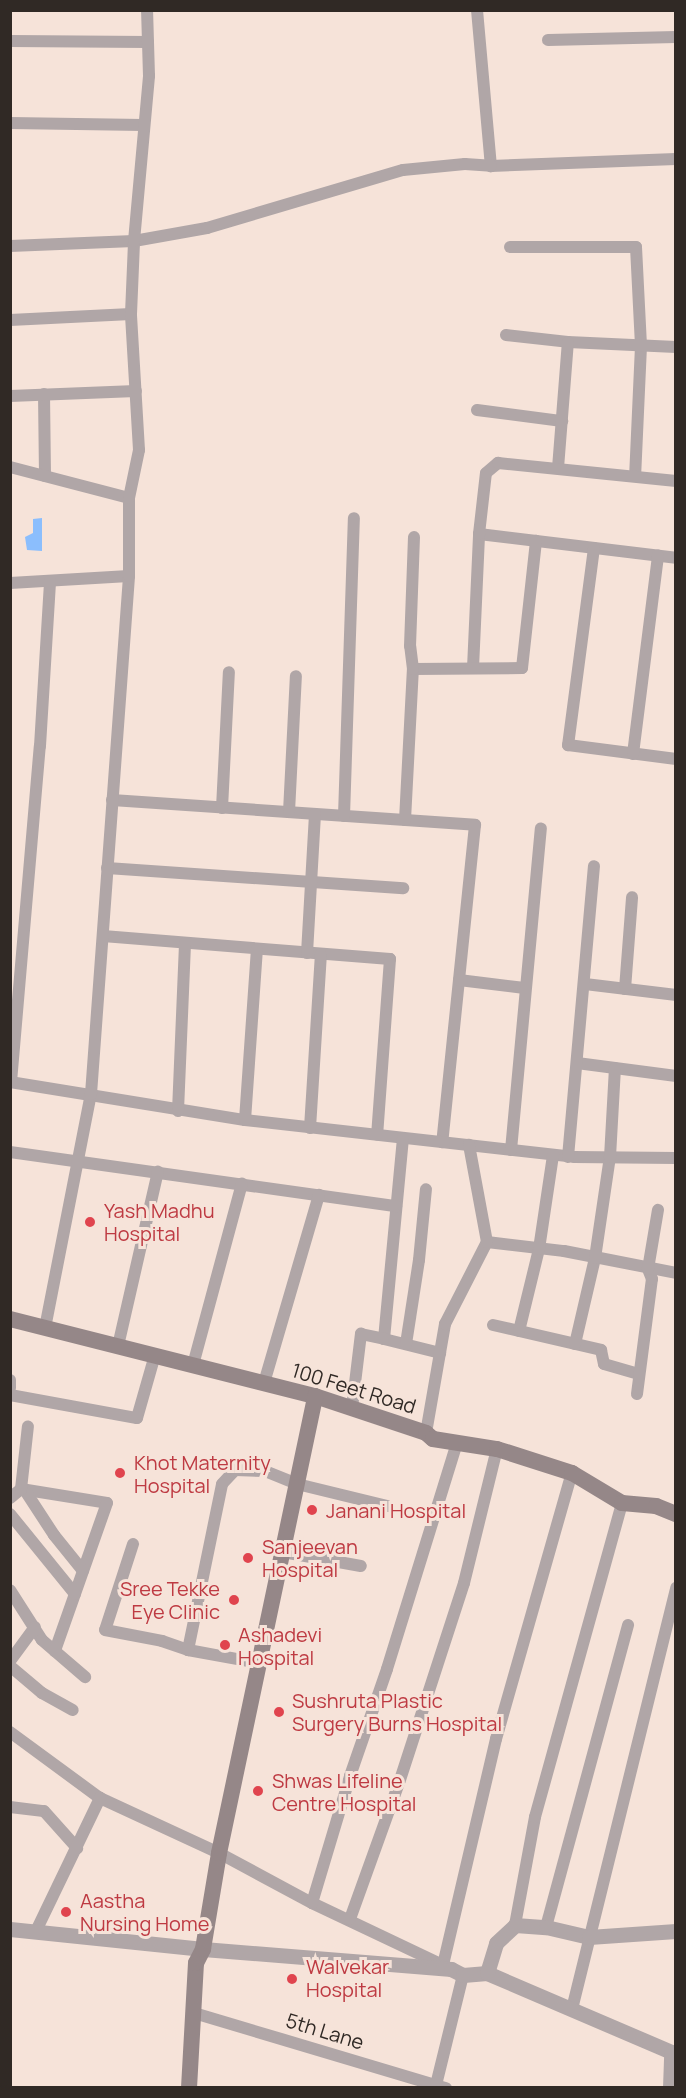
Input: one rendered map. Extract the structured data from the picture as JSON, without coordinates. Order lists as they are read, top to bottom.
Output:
{
  "streets": {
    "main road": ["100 Feet Road"],
    "street": ["5th Lane"]
  },
  "places": [
    "Yash Madhu Hospital",
    "Khot Maternity Hospital",
    "Janani Hospital",
    "Sanjeevan Hospital",
    "Sree Tekke Eye Clinic",
    "Ashadevi Hospital",
    "Sushruta Plastic Surgery Burns Hospital",
    "Shwas Lifeline Centre Hospital",
    "Aastha Nursing Home",
    "Walvekar Hospital"
  ]
}
